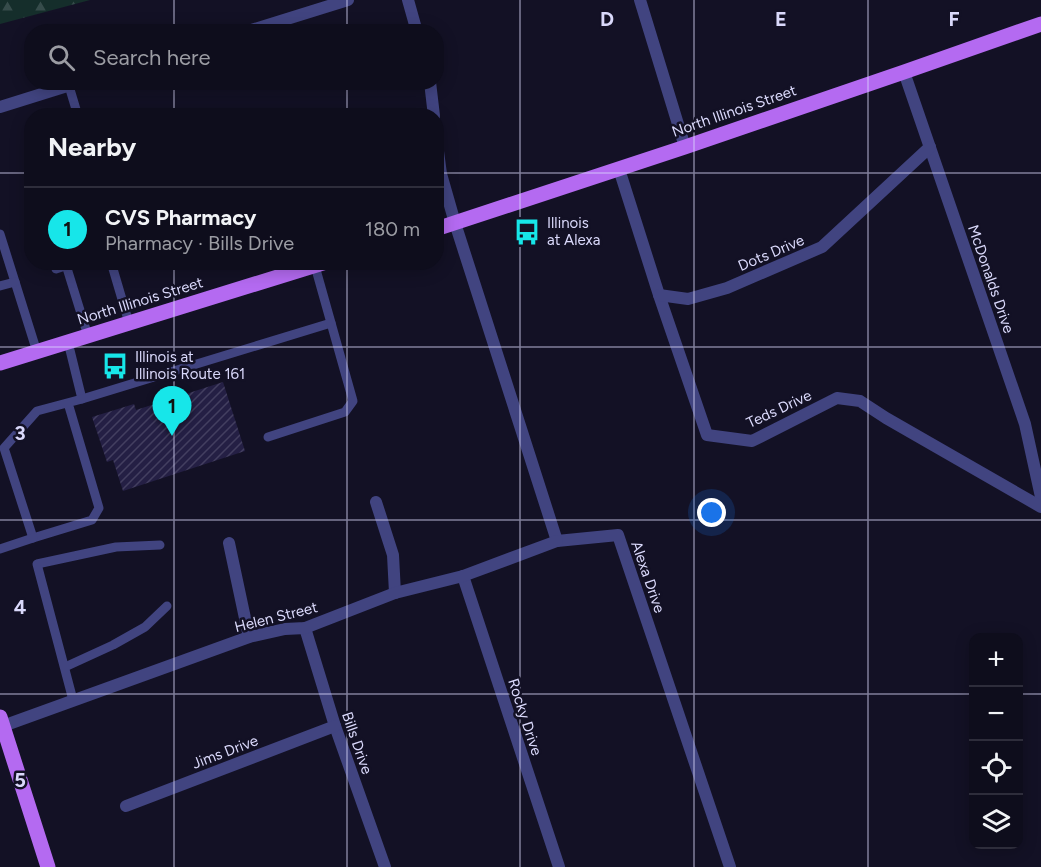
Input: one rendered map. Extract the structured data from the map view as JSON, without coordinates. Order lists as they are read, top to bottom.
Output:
{
  "streets": {
    "main road": ["North Illinois Street"],
    "street": [
      "Dots Drive",
      "McDonalds Drive",
      "Teds Drive",
      "Alexa Drive",
      "Helen Street",
      "Rocky Drive",
      "Bills Drive",
      "Jims Drive"
    ]
  },
  "crossings": [
    ["North Illinois Street", "McDonalds Drive"],
    ["North Illinois Street", "Teds Drive"],
    ["Dots Drive", "McDonalds Drive"],
    ["Dots Drive", "Teds Drive"],
    ["Alexa Drive", "Helen Street"],
    ["Helen Street", "Rocky Drive"],
    ["Helen Street", "Bills Drive"],
    ["Bills Drive", "Jims Drive"]
  ],
  "places": {
    "bus stop": ["Illinois at Alexa", "Illinois at Illinois Route 161"]
  },
  "page": {
    "search": "Search here",
    "heading": "Nearby",
    "list": [
      {
        "mark": "1",
        "name": "CVS Pharmacy",
        "note": "Pharmacy · Bills Drive",
        "value": "180 m"
      }
    ],
    "pins": "1",
    "map_buttons": ["+", "−"]
  },
  "grid": {
    "columns": ["D", "E", "F"],
    "rows": ["3", "4", "5"]
  }
}
